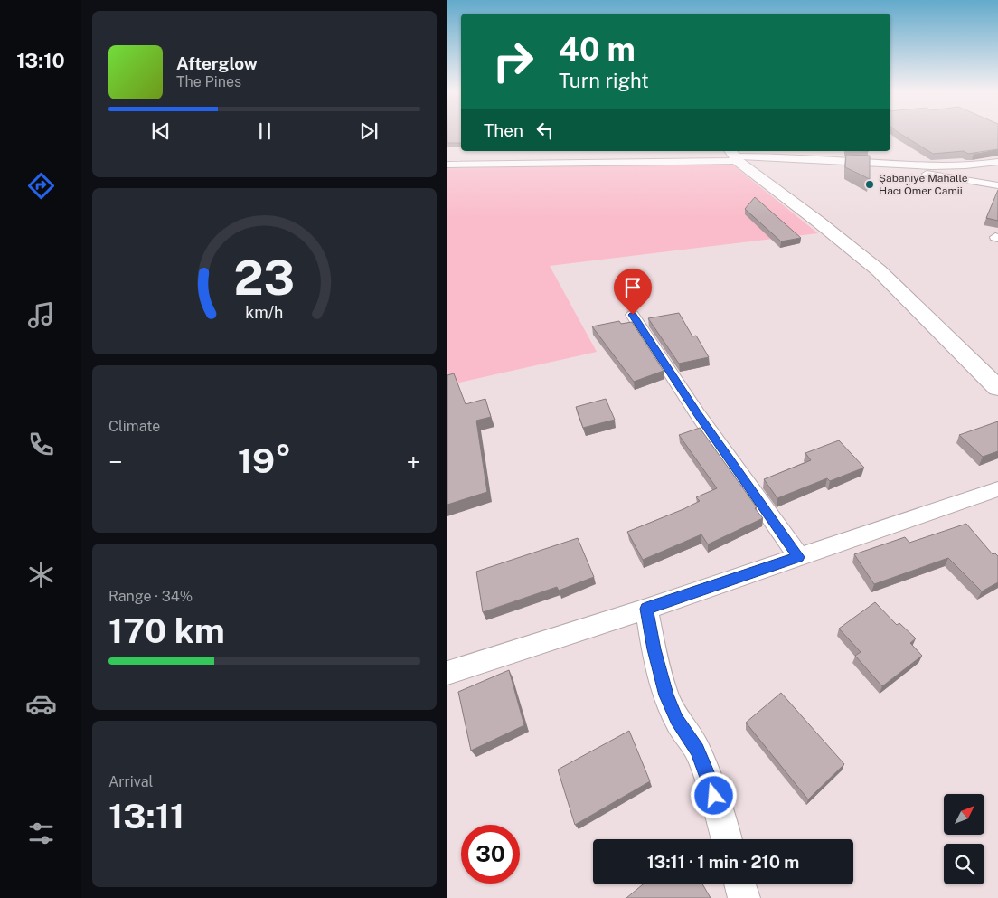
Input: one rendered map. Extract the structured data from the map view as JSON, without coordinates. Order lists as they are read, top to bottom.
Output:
{
  "places": ["Şabaniye Mahalle Hacı Ömer Camii"],
  "north": "top right",
  "page": {
    "tabs": "13:10",
    "turn": ["40 m", "Turn right"],
    "song": ["Afterglow", "The Pines"],
    "then": "Then",
    "tile": [
      "Climate",
      ["Range · 34%", "170 km"],
      ["Arrival", "13:11"]
    ],
    "heat": ["−", "19°", "+"],
    "limit": "30",
    "trip": "13:11 · 1 min · 210 m",
    "gauge": ["23", "km/h"]
  }
}
